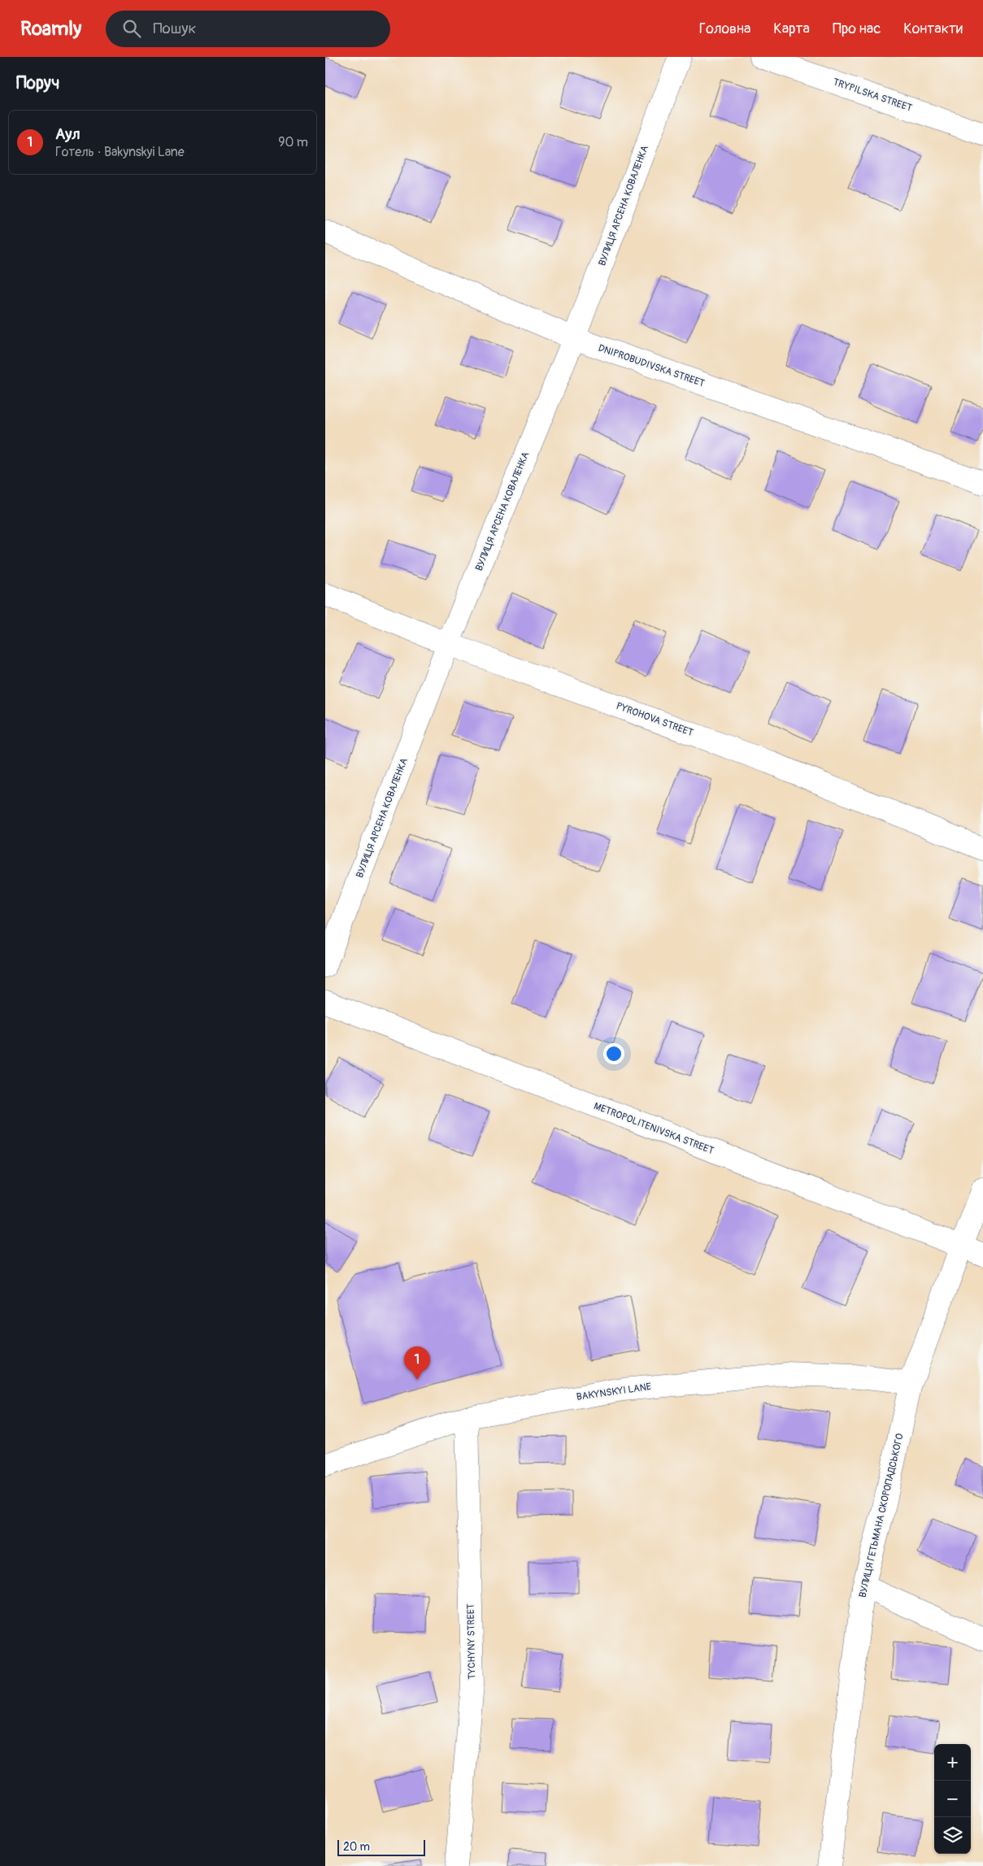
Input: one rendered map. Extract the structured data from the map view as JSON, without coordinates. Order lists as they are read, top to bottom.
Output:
{
  "streets": {
    "street": [
      "TRYPILSKA STREET",
      "ВУЛИЦЯ АРСЕНА КОВАЛЕНКА",
      "DNIPROBUDIVSKA STREET",
      "PYROHOVA STREET",
      "METROPOLITENIVSKA STREET",
      "BAKYNSKYI LANE",
      "ВУЛИЦЯ ГЕТЬМАНА СКОРОПАДСЬКОГО",
      "TYCHYNY STREET"
    ]
  },
  "crossings": [
    ["ВУЛИЦЯ АРСЕНА КОВАЛЕНКА", "DNIPROBUDIVSKA STREET"],
    ["ВУЛИЦЯ АРСЕНА КОВАЛЕНКА", "PYROHOVA STREET"],
    ["METROPOLITENIVSKA STREET", "ВУЛИЦЯ ГЕТЬМАНА СКОРОПАДСЬКОГО"],
    ["BAKYNSKYI LANE", "ВУЛИЦЯ ГЕТЬМАНА СКОРОПАДСЬКОГО"],
    ["BAKYNSKYI LANE", "TYCHYNY STREET"]
  ],
  "scale_bar": "20 m",
  "page": {
    "header": "Roamly",
    "search": "Пошук",
    "nav": [
      "Головна",
      "Карта",
      "Про нас",
      "Контакти"
    ],
    "heading": "Поруч",
    "list": [
      {
        "mark": "1",
        "name": "Аул",
        "note": "Готель · Bakynskyi Lane",
        "value": "90 m"
      }
    ],
    "pins": "1",
    "map_buttons": ["+", "−"],
    "scale": "20 m"
  }
}
